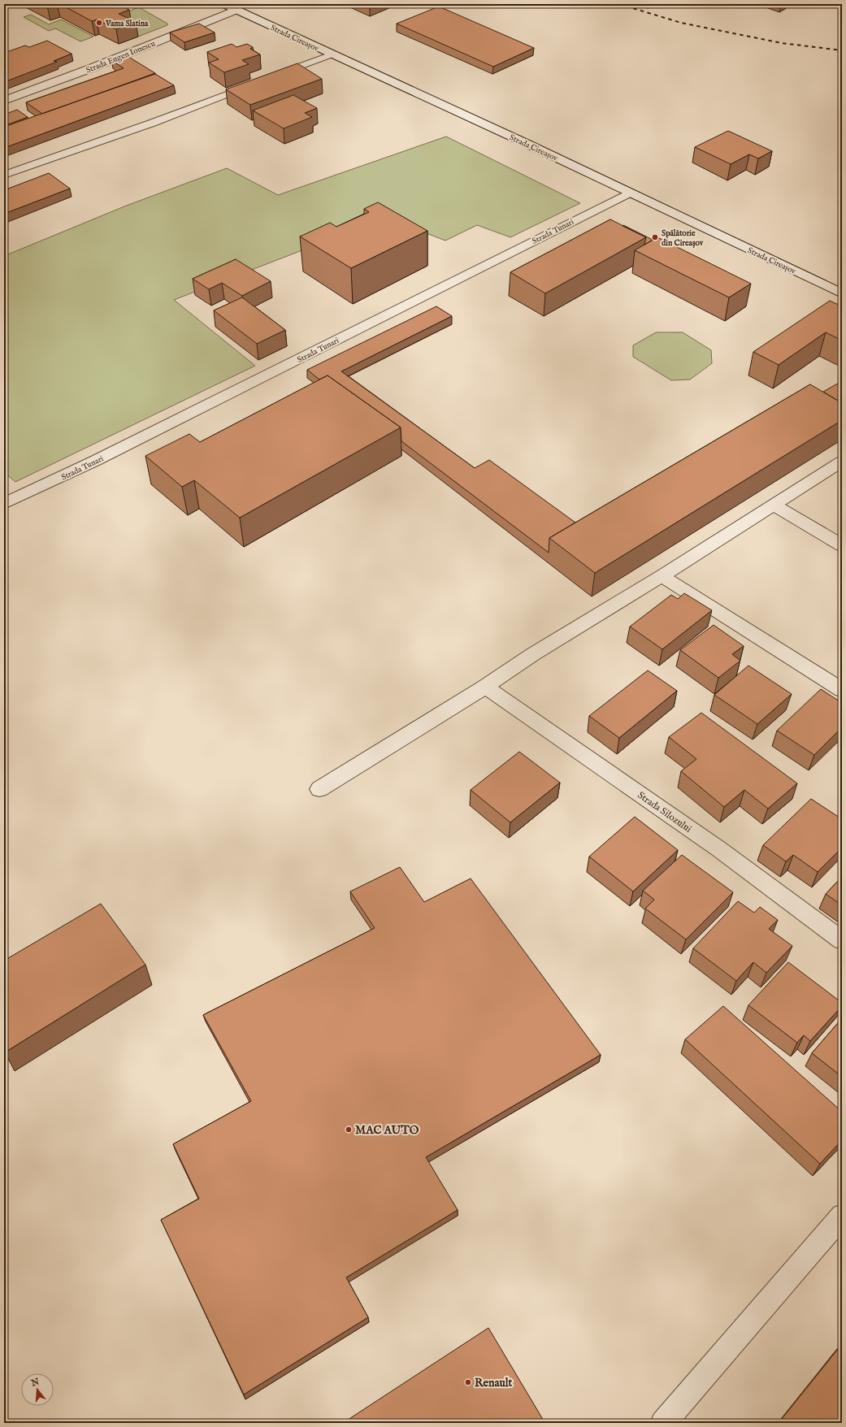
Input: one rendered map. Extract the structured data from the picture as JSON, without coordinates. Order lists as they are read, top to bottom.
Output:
{
  "streets": {
    "street": [
      "Strada Cireașov",
      "Strada Eugen Ionescu",
      "Strada Tunari",
      "Strada Silozului"
    ]
  },
  "crossings": [
    ["Strada Cireașov", "Strada Eugen Ionescu"],
    ["Strada Cireașov", "Strada Tunari"]
  ],
  "places": [
    "Vama Slatina",
    "Spălătorie din Cireașov",
    "MAC AUTO",
    "Renault"
  ],
  "north": "top"
}
